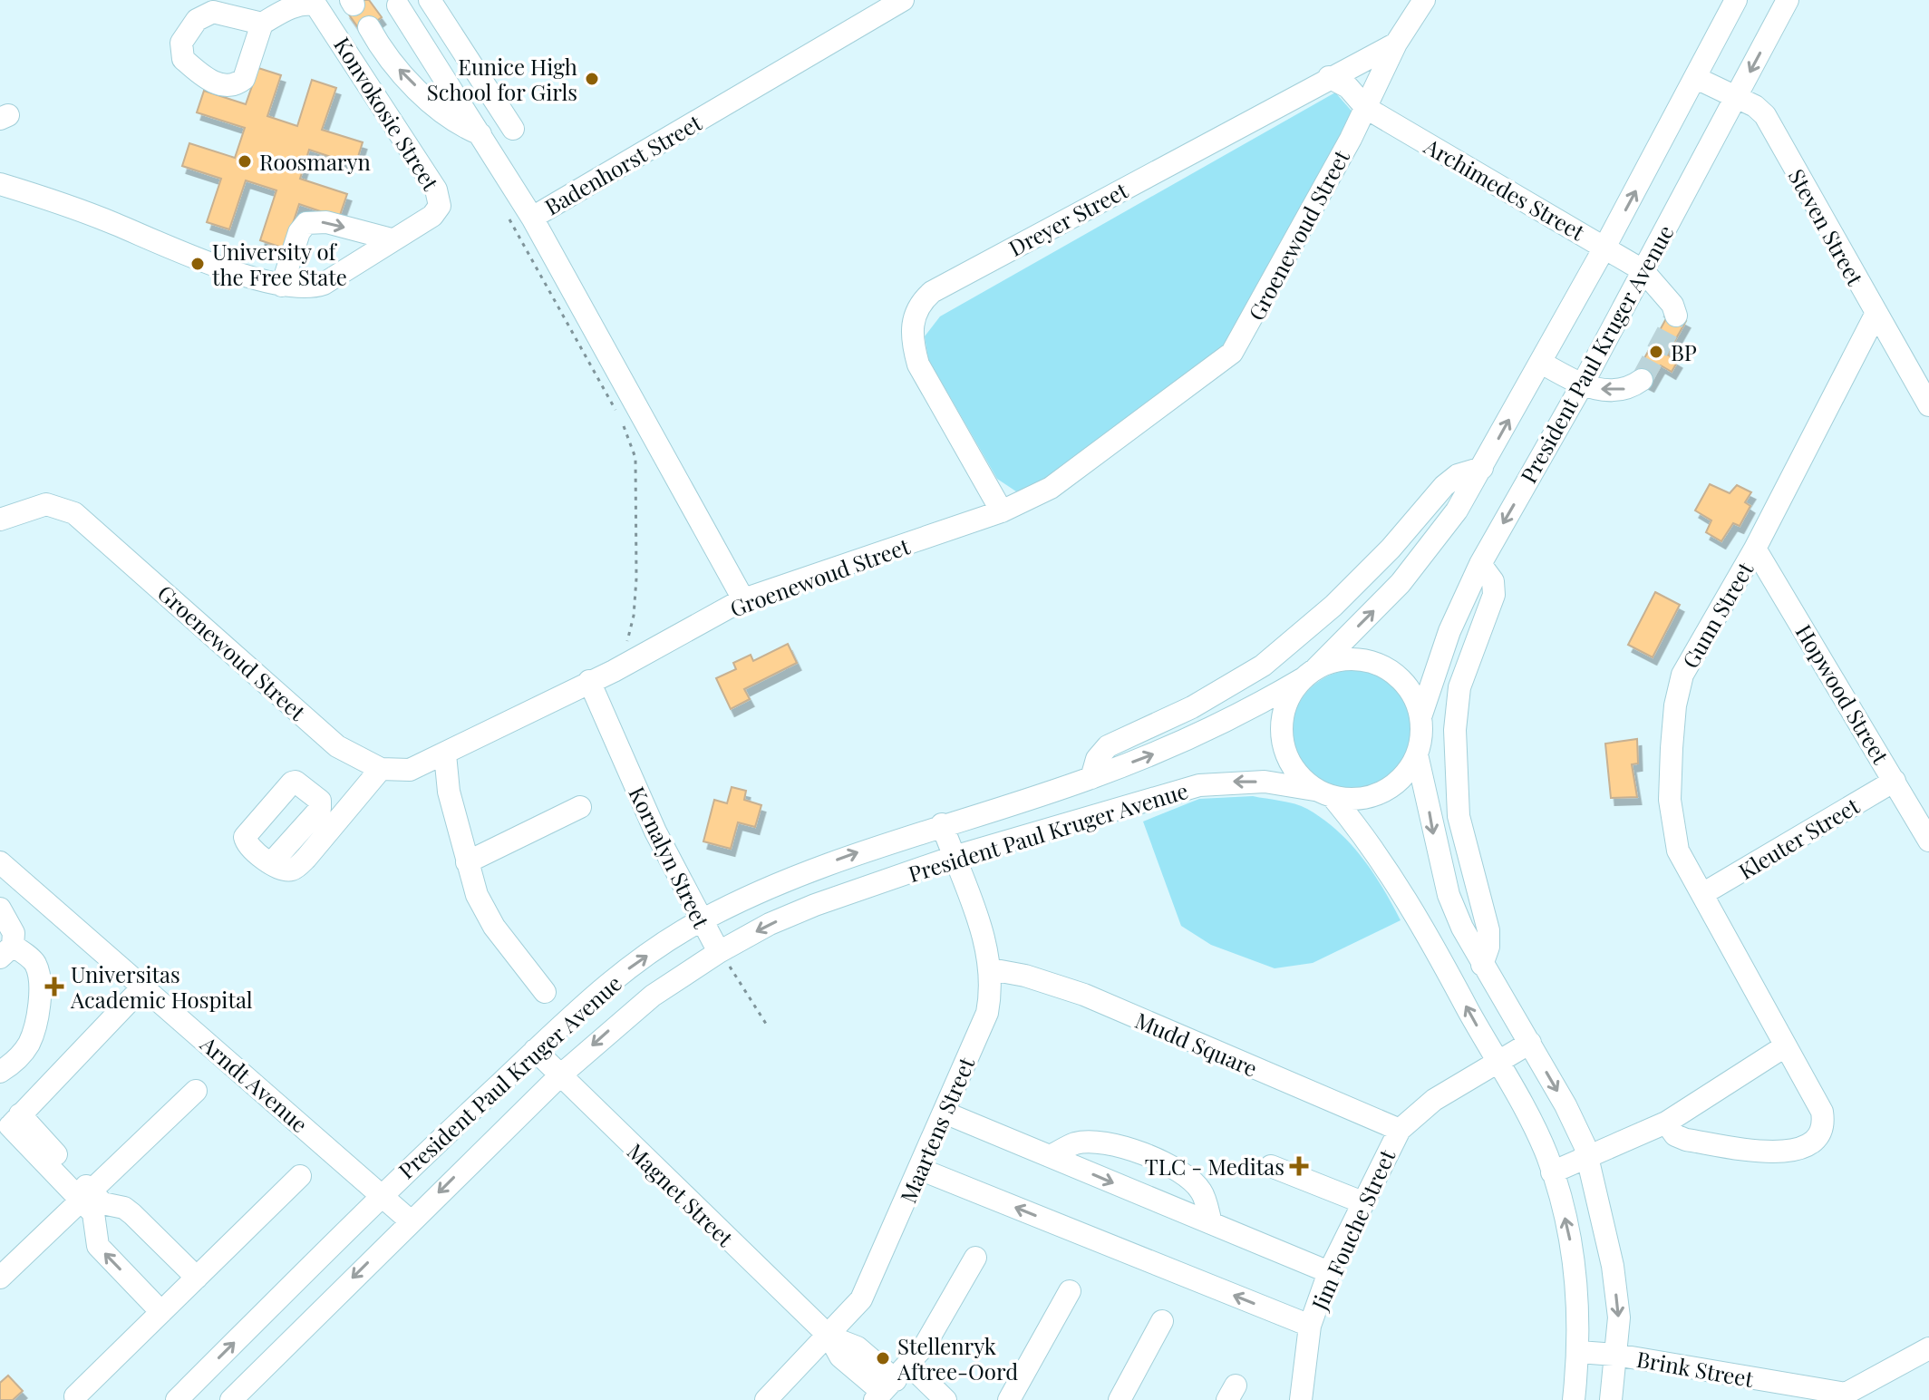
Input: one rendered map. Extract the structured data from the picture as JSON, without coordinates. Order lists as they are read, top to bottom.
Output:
{
  "streets": {
    "street": [
      "Konvokosie Street",
      "Badenhorst Street",
      "Archimedes Street",
      "Dreyer Street",
      "Steven Street",
      "Groenewoud Street",
      "President Paul Kruger Avenue",
      "Gunn Street",
      "Hopwood Street",
      "Kleuter Street",
      "Kornalyn Street",
      "Mudd Square",
      "Arndt Avenue",
      "Maartens Street",
      "Magnet Street",
      "Jim Fouche Street",
      "Brink Street"
    ]
  },
  "crossings": [
    ["Badenhorst Street", "Groenewoud Street"],
    ["Archimedes Street", "Dreyer Street"],
    ["Archimedes Street", "Groenewoud Street"],
    ["Archimedes Street", "President Paul Kruger Avenue"],
    ["Dreyer Street", "Groenewoud Street"],
    ["Steven Street", "President Paul Kruger Avenue"],
    ["Steven Street", "Gunn Street"],
    ["Groenewoud Street", "Kornalyn Street"],
    ["President Paul Kruger Avenue", "Kornalyn Street"],
    ["President Paul Kruger Avenue", "Arndt Avenue"],
    ["President Paul Kruger Avenue", "Maartens Street"],
    ["President Paul Kruger Avenue", "Magnet Street"],
    ["Gunn Street", "Hopwood Street"],
    ["Gunn Street", "Kleuter Street"],
    ["Hopwood Street", "Kleuter Street"],
    ["Mudd Square", "Maartens Street"],
    ["Mudd Square", "Jim Fouche Street"],
    ["Maartens Street", "Magnet Street"]
  ],
  "places": {
    "other": [
      "Eunice High School for Girls",
      "Roosmaryn",
      "University of the Free State",
      "BP",
      "Stellenryk Aftree-Oord"
    ],
    "health": ["Universitas Academic Hospital", "TLC - Meditas"]
  }
}
